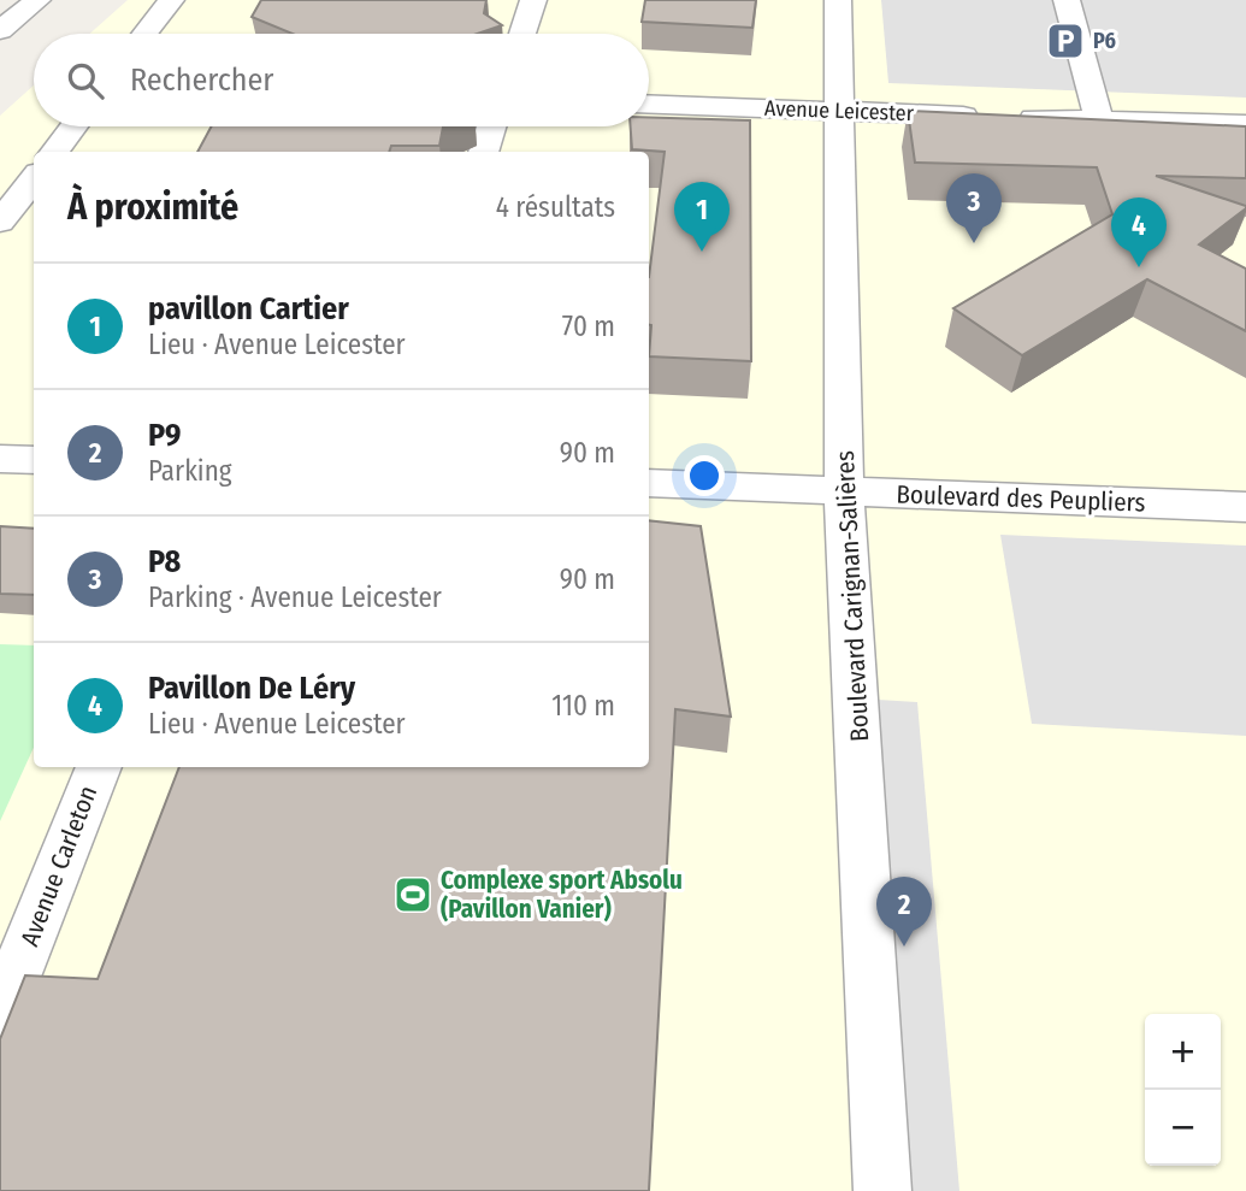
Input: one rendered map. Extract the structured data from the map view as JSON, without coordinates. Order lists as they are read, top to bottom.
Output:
{
  "streets": {
    "street": [
      "Avenue Leicester",
      "Boulevard des Peupliers",
      "Boulevard Carignan-Salières",
      "Avenue Carleton"
    ]
  },
  "crossings": [
    ["Avenue Leicester", "Boulevard Carignan-Salières"],
    ["Boulevard des Peupliers", "Boulevard Carignan-Salières"]
  ],
  "places": {
    "parking": ["P6"],
    "sports": ["Complexe sport Absolu (Pavillon Vanier)"]
  },
  "page": {
    "search": "Rechercher",
    "heading": ["À proximité", "4 résultats"],
    "pins": [
      "3",
      "1",
      "4",
      "2"
    ],
    "list": [
      {
        "mark": "1",
        "name": "pavillon Cartier",
        "note": "Lieu · Avenue Leicester",
        "value": "70 m"
      },
      {
        "mark": "2",
        "name": "P9",
        "note": "Parking",
        "value": "90 m"
      },
      {
        "mark": "3",
        "name": "P8",
        "note": "Parking · Avenue Leicester",
        "value": "90 m"
      },
      {
        "mark": "4",
        "name": "Pavillon De Léry",
        "note": "Lieu · Avenue Leicester",
        "value": "110 m"
      }
    ],
    "map_buttons": ["+", "−"]
  }
}
